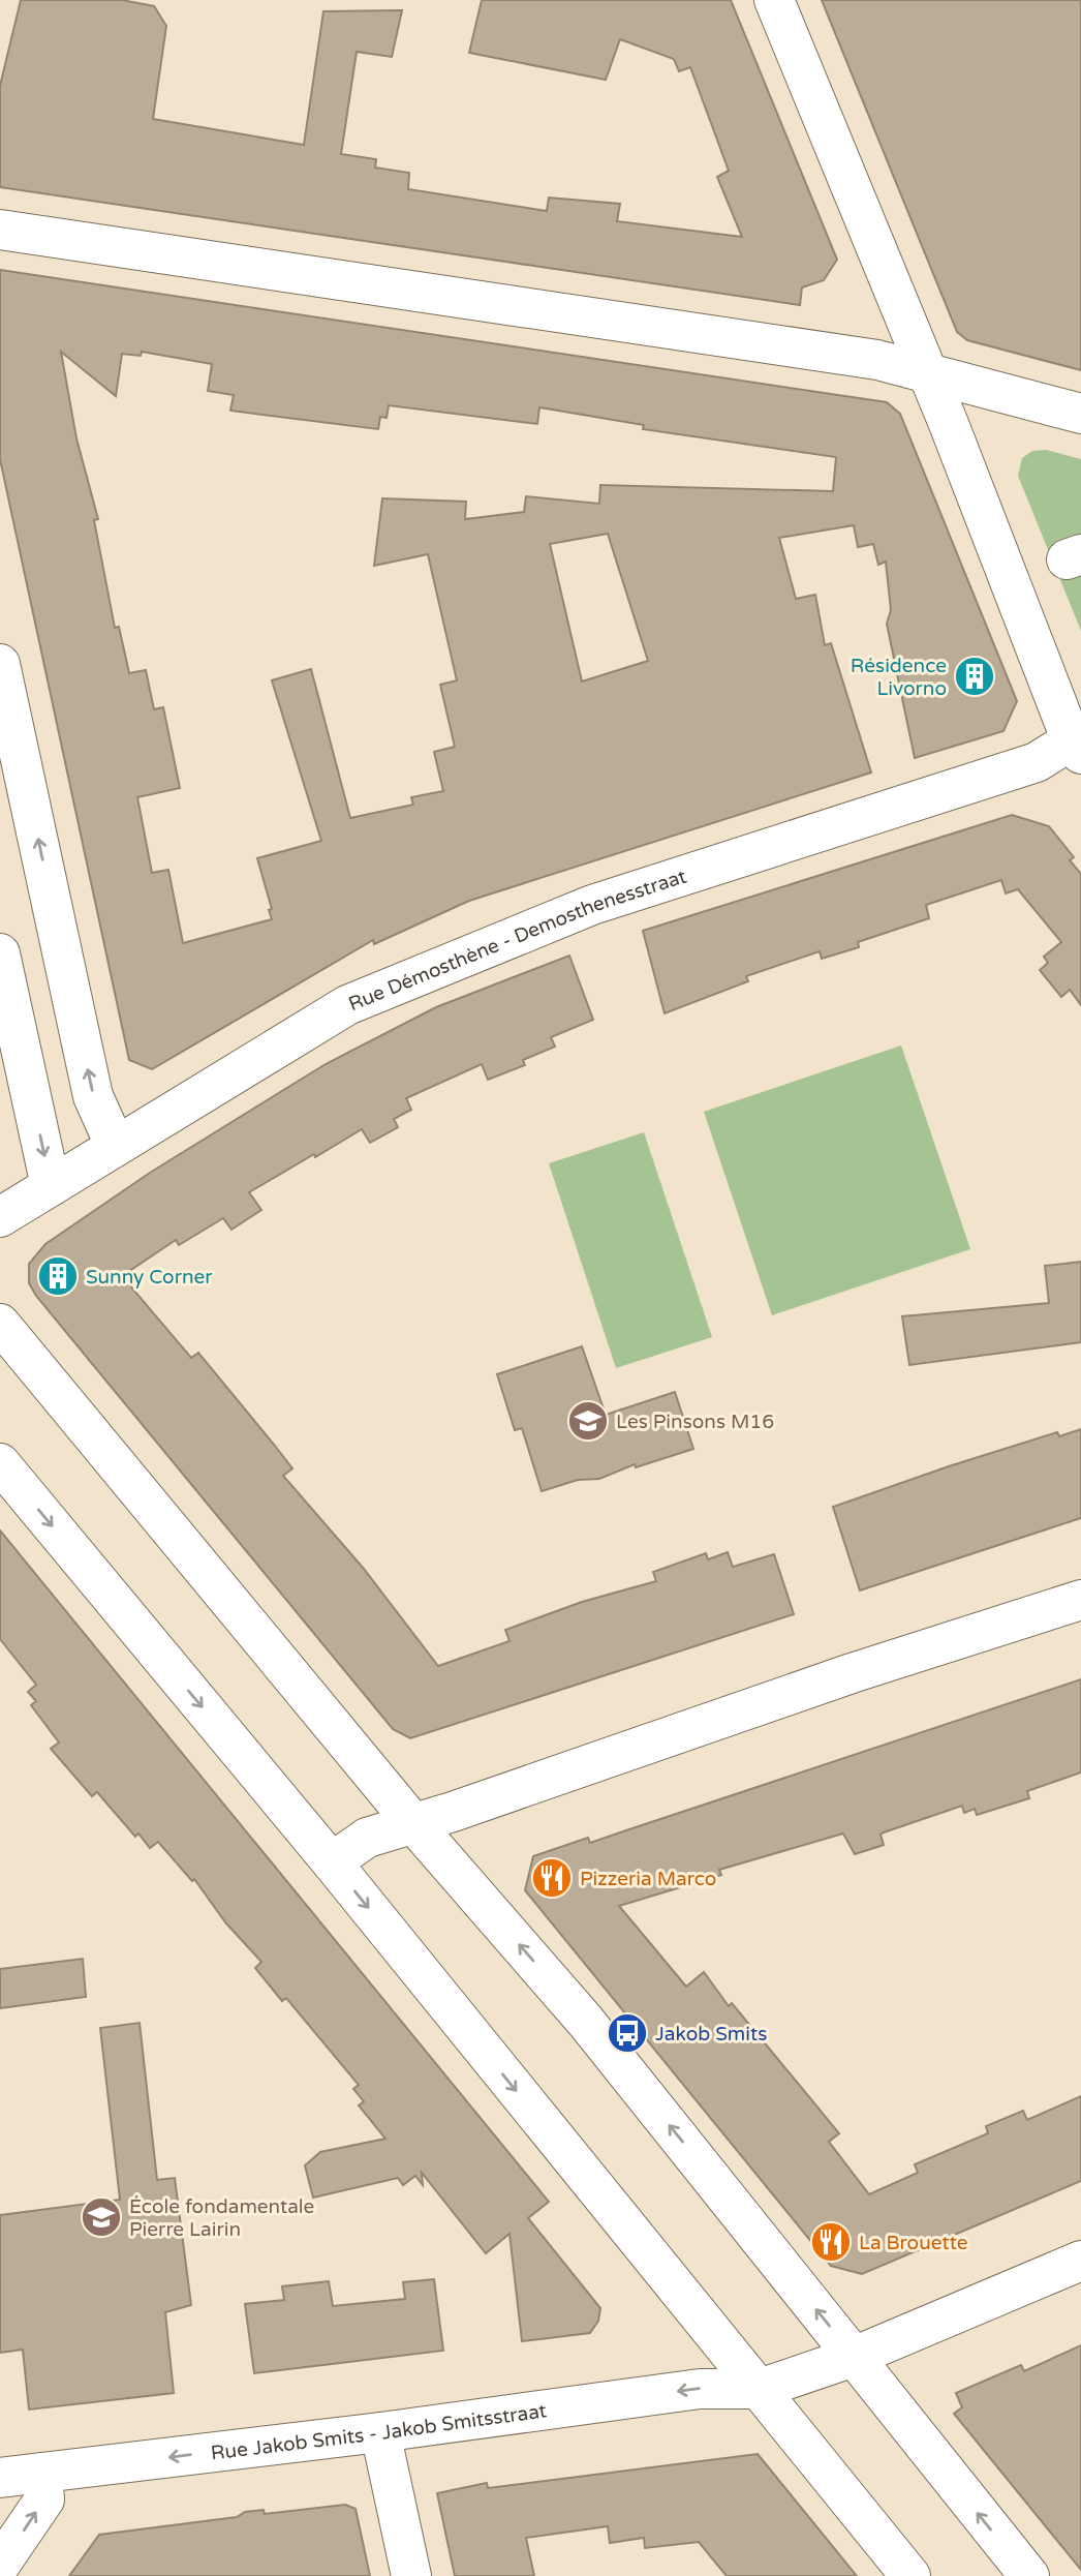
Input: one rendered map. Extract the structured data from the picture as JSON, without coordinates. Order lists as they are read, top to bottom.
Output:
{
  "streets": {
    "street": ["Rue Démosthène - Demosthenesstraat", "Rue Jakob Smits - Jakob Smitsstraat"]
  },
  "one_way": ["Rue Jakob Smits - Jakob Smitsstraat"],
  "places": {
    "building": ["Résidence Livorno", "Sunny Corner"],
    "school or university": ["Les Pinsons M16", "École fondamentale Pierre Lairin"],
    "restaurant": ["Pizzeria Marco", "La Brouette"],
    "bus stop": ["Jakob Smits"]
  }
}
